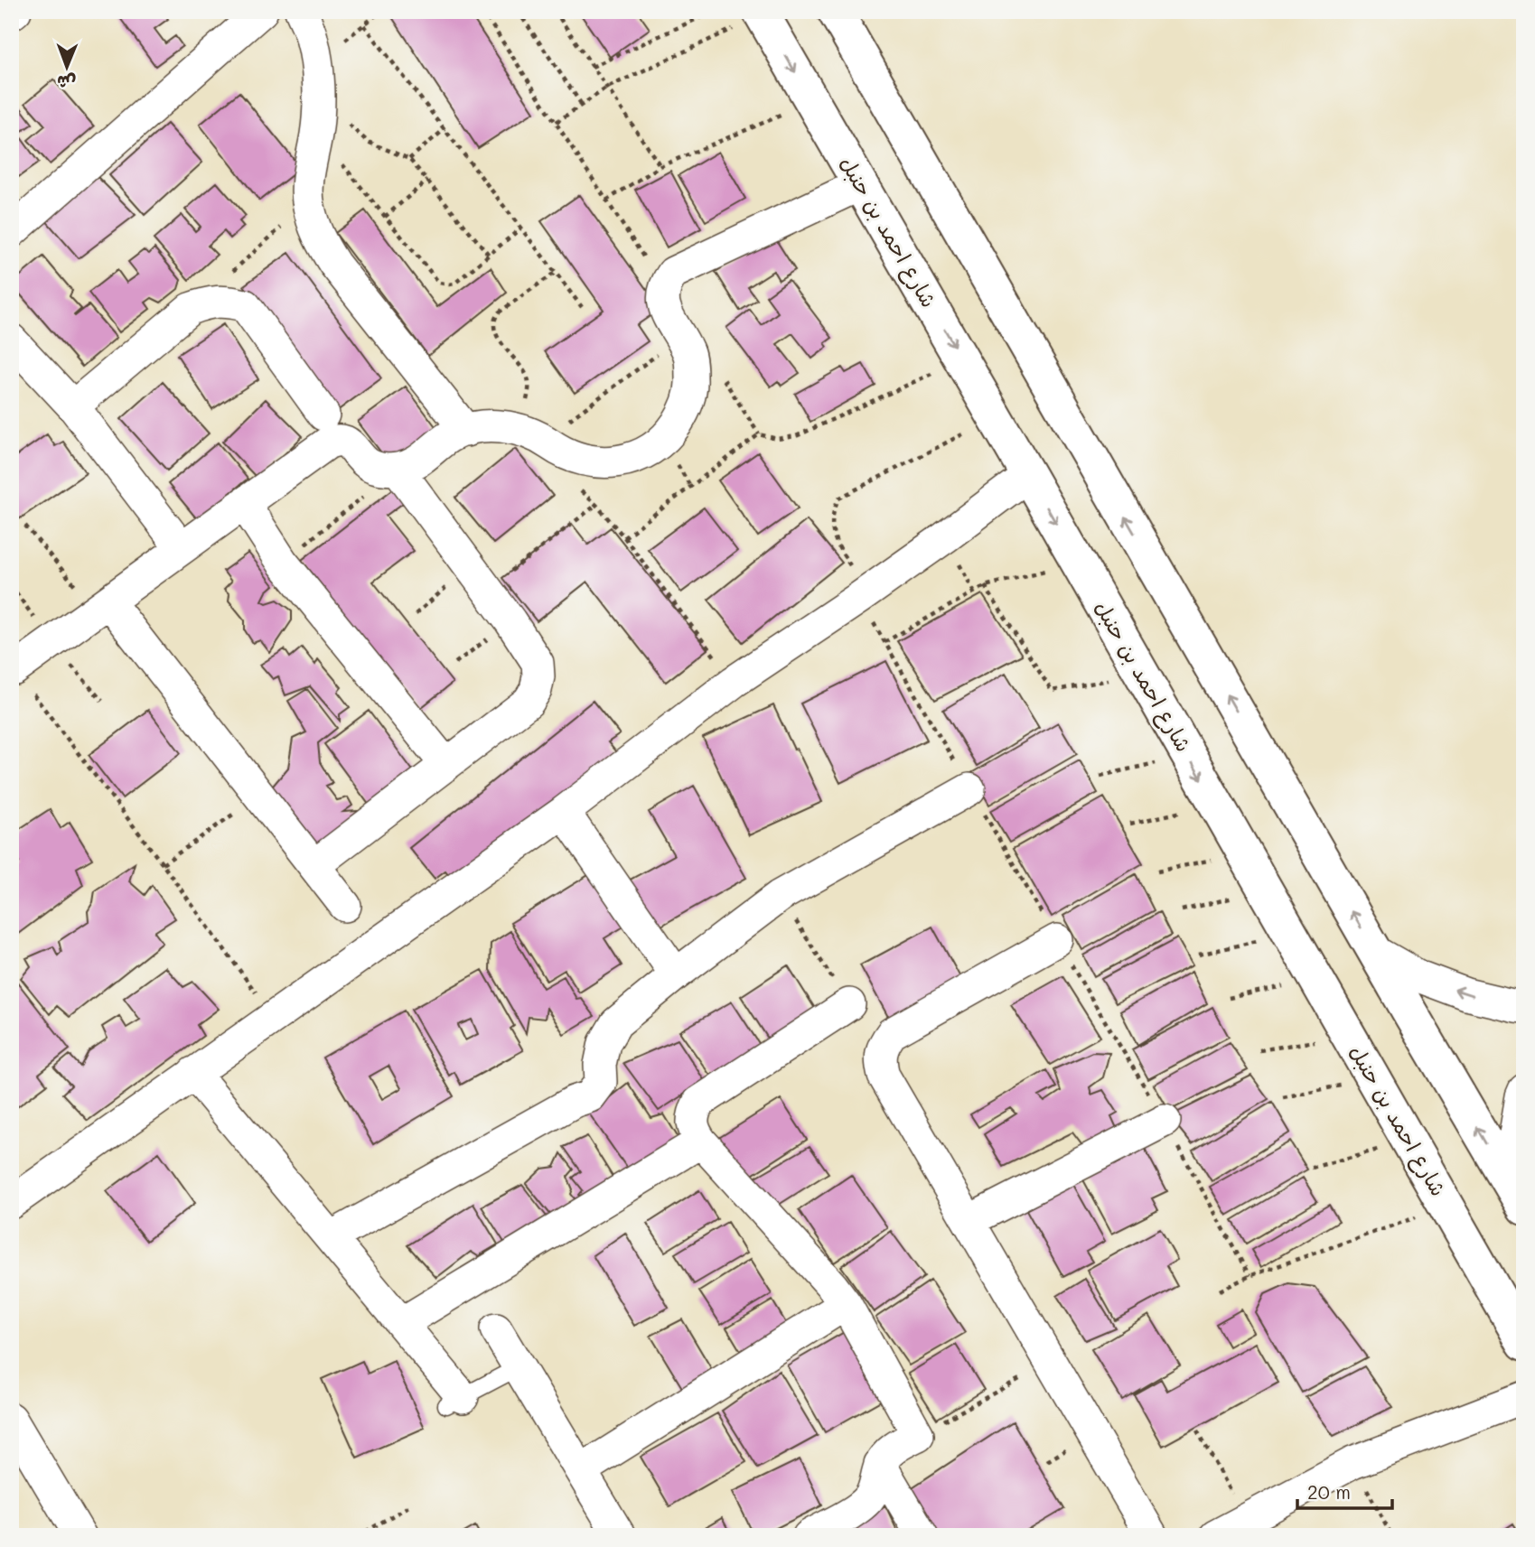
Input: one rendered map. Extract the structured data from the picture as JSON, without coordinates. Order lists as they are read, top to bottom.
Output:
{
  "streets": {
    "street": ["شارع احمد بن حنبل"]
  },
  "scale_bar": "20 m",
  "north": "bottom"
}
